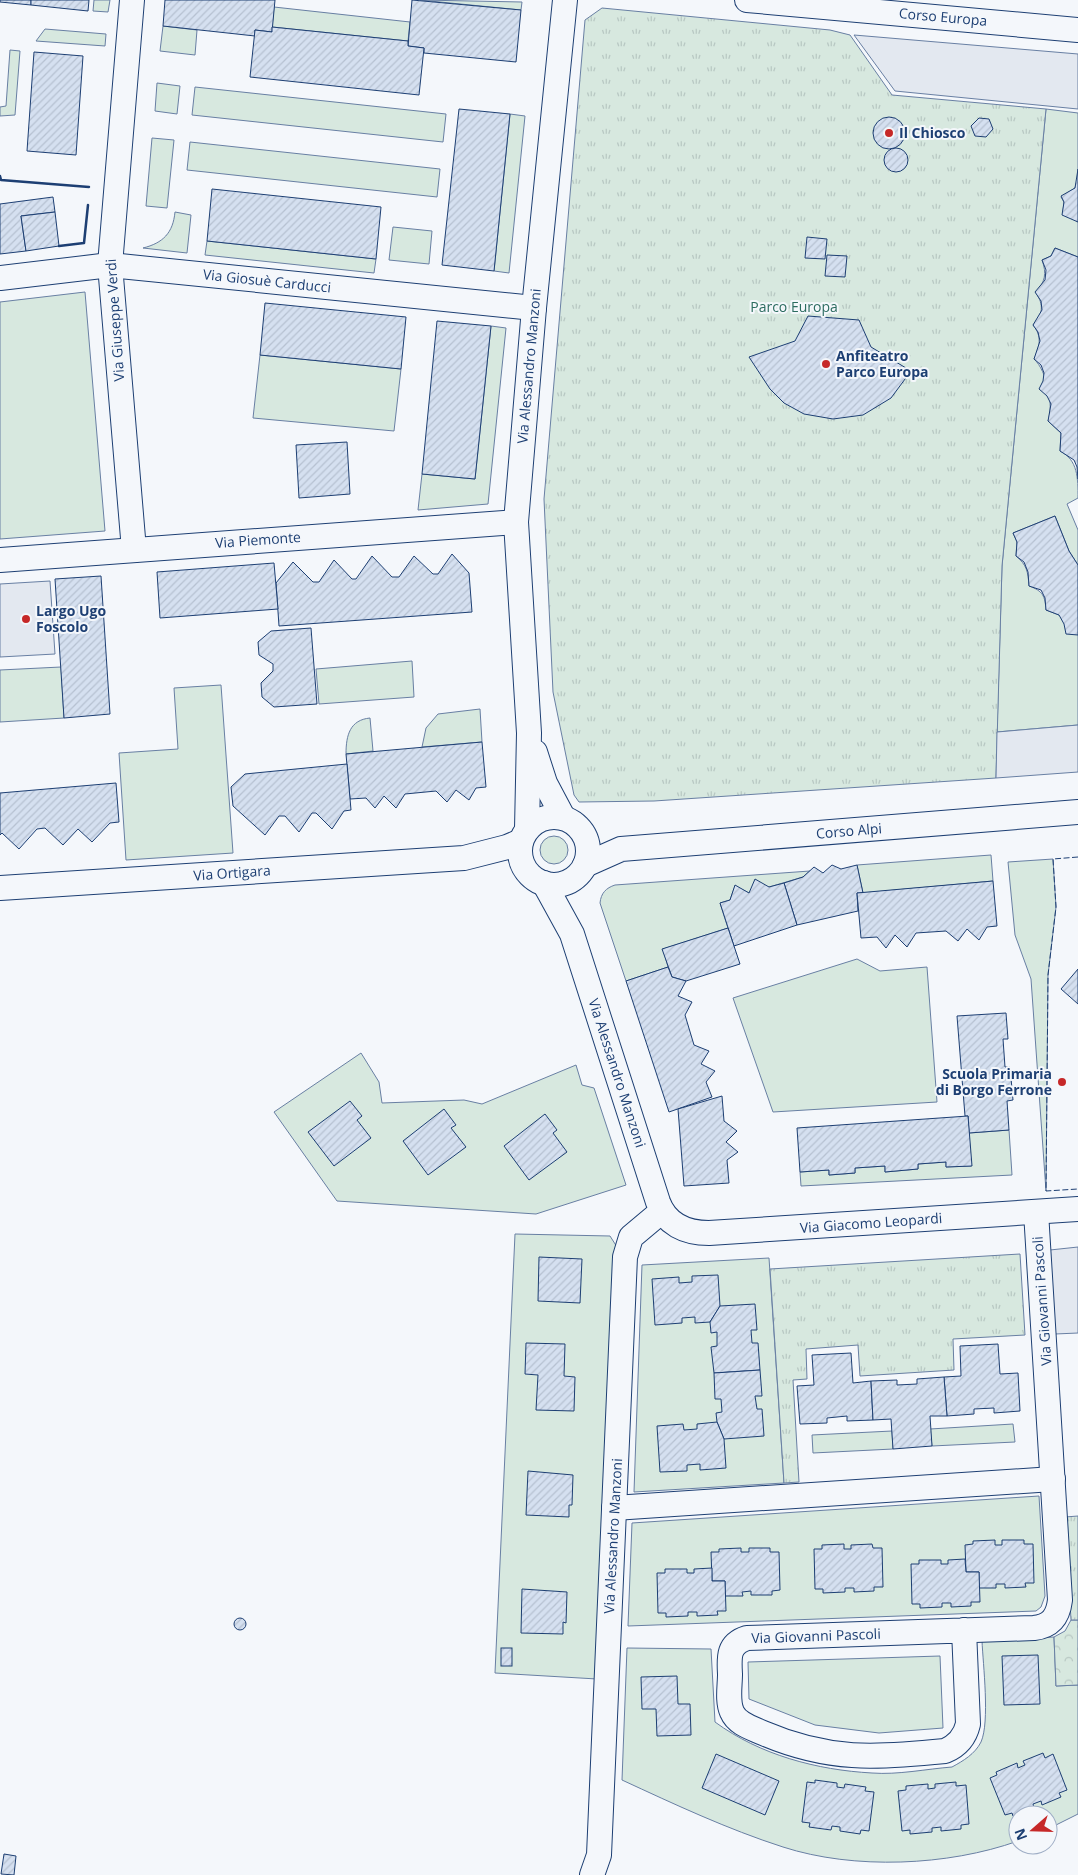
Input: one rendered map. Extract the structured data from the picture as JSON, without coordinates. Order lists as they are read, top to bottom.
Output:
{
  "streets": {
    "street": [
      "Corso Europa",
      "Via Giosuè Carducci",
      "Via Giuseppe Verdi",
      "Via Alessandro Manzoni",
      "Via Piemonte",
      "Corso Alpi",
      "Via Ortigara",
      "Via Giacomo Leopardi",
      "Via Giovanni Pascoli"
    ]
  },
  "crossings": [
    ["Via Giosuè Carducci", "Via Giuseppe Verdi"],
    ["Via Giosuè Carducci", "Via Alessandro Manzoni"],
    ["Via Giuseppe Verdi", "Via Piemonte"],
    ["Via Alessandro Manzoni", "Via Piemonte"],
    ["Via Alessandro Manzoni", "Corso Alpi"],
    ["Via Alessandro Manzoni", "Via Ortigara"],
    ["Via Alessandro Manzoni", "Via Giacomo Leopardi"],
    ["Corso Alpi", "Via Ortigara"],
    ["Via Giacomo Leopardi", "Via Giovanni Pascoli"]
  ],
  "parks": ["Parco Europa"],
  "places": [
    "Il Chiosco",
    "Anfiteatro Parco Europa",
    "Largo Ugo Foscolo",
    "Scuola Primaria di Borgo Ferrone"
  ],
  "north": "left"
}
